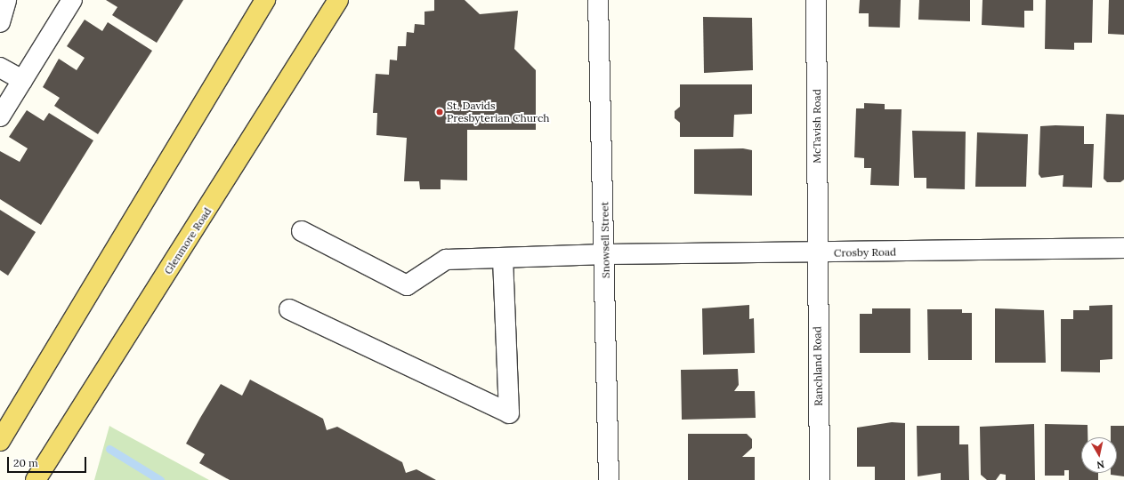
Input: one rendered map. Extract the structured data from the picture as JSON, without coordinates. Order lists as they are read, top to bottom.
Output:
{
  "streets": {
    "main road": ["Glenmore Road"],
    "street": [
      "McTavish Road",
      "Snowsell Street",
      "Crosby Road",
      "Ranchland Road"
    ]
  },
  "crossings": [
    ["McTavish Road", "Crosby Road"],
    ["McTavish Road", "Ranchland Road"],
    ["Snowsell Street", "Crosby Road"],
    ["Crosby Road", "Ranchland Road"]
  ],
  "places": ["St. Davids Presbyterian Church"],
  "scale_bar": "20 m",
  "north": "bottom"
}
